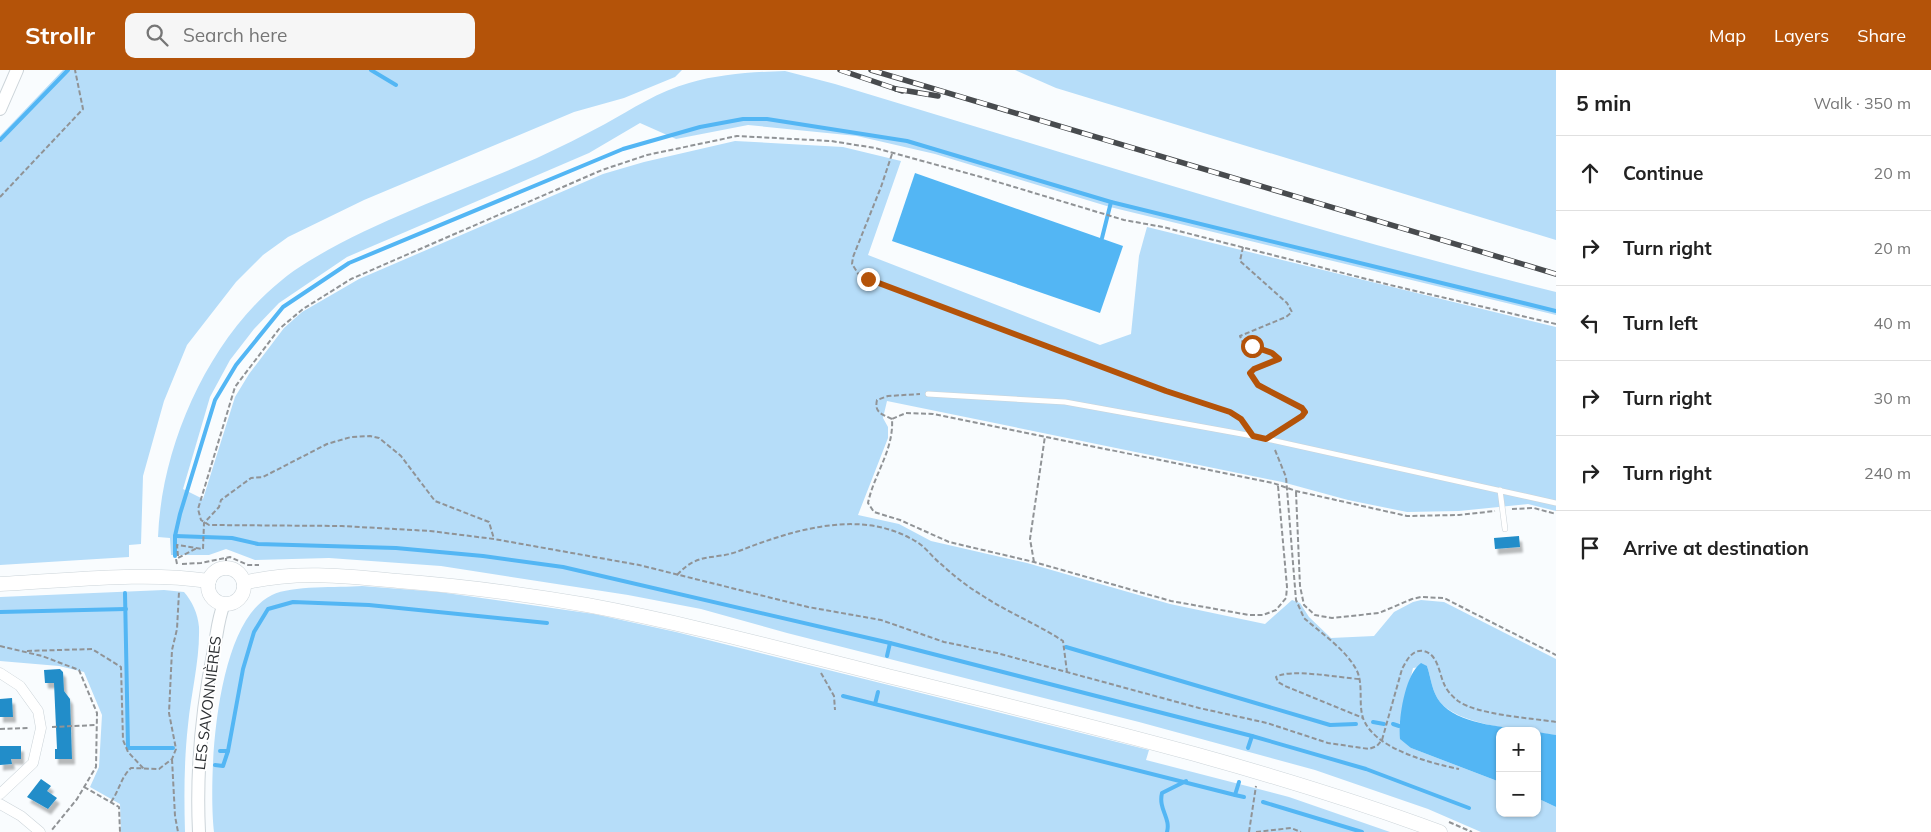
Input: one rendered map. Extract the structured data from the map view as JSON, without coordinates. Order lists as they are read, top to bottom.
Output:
{
  "streets": {
    "street": ["LES SAVONNIÈRES"]
  },
  "page": {
    "header": "Strollr",
    "search": "Search here",
    "nav": ["Map", "Layers", "Share"],
    "heading": ["5 min", "Walk · 350 m"],
    "list": [
      ["Continue", "20 m"],
      ["Turn right", "20 m"],
      ["Turn left", "40 m"],
      ["Turn right", "30 m"],
      ["Turn right", "240 m"],
      "Arrive at destination"
    ],
    "map_buttons": ["+", "−"]
  }
}
